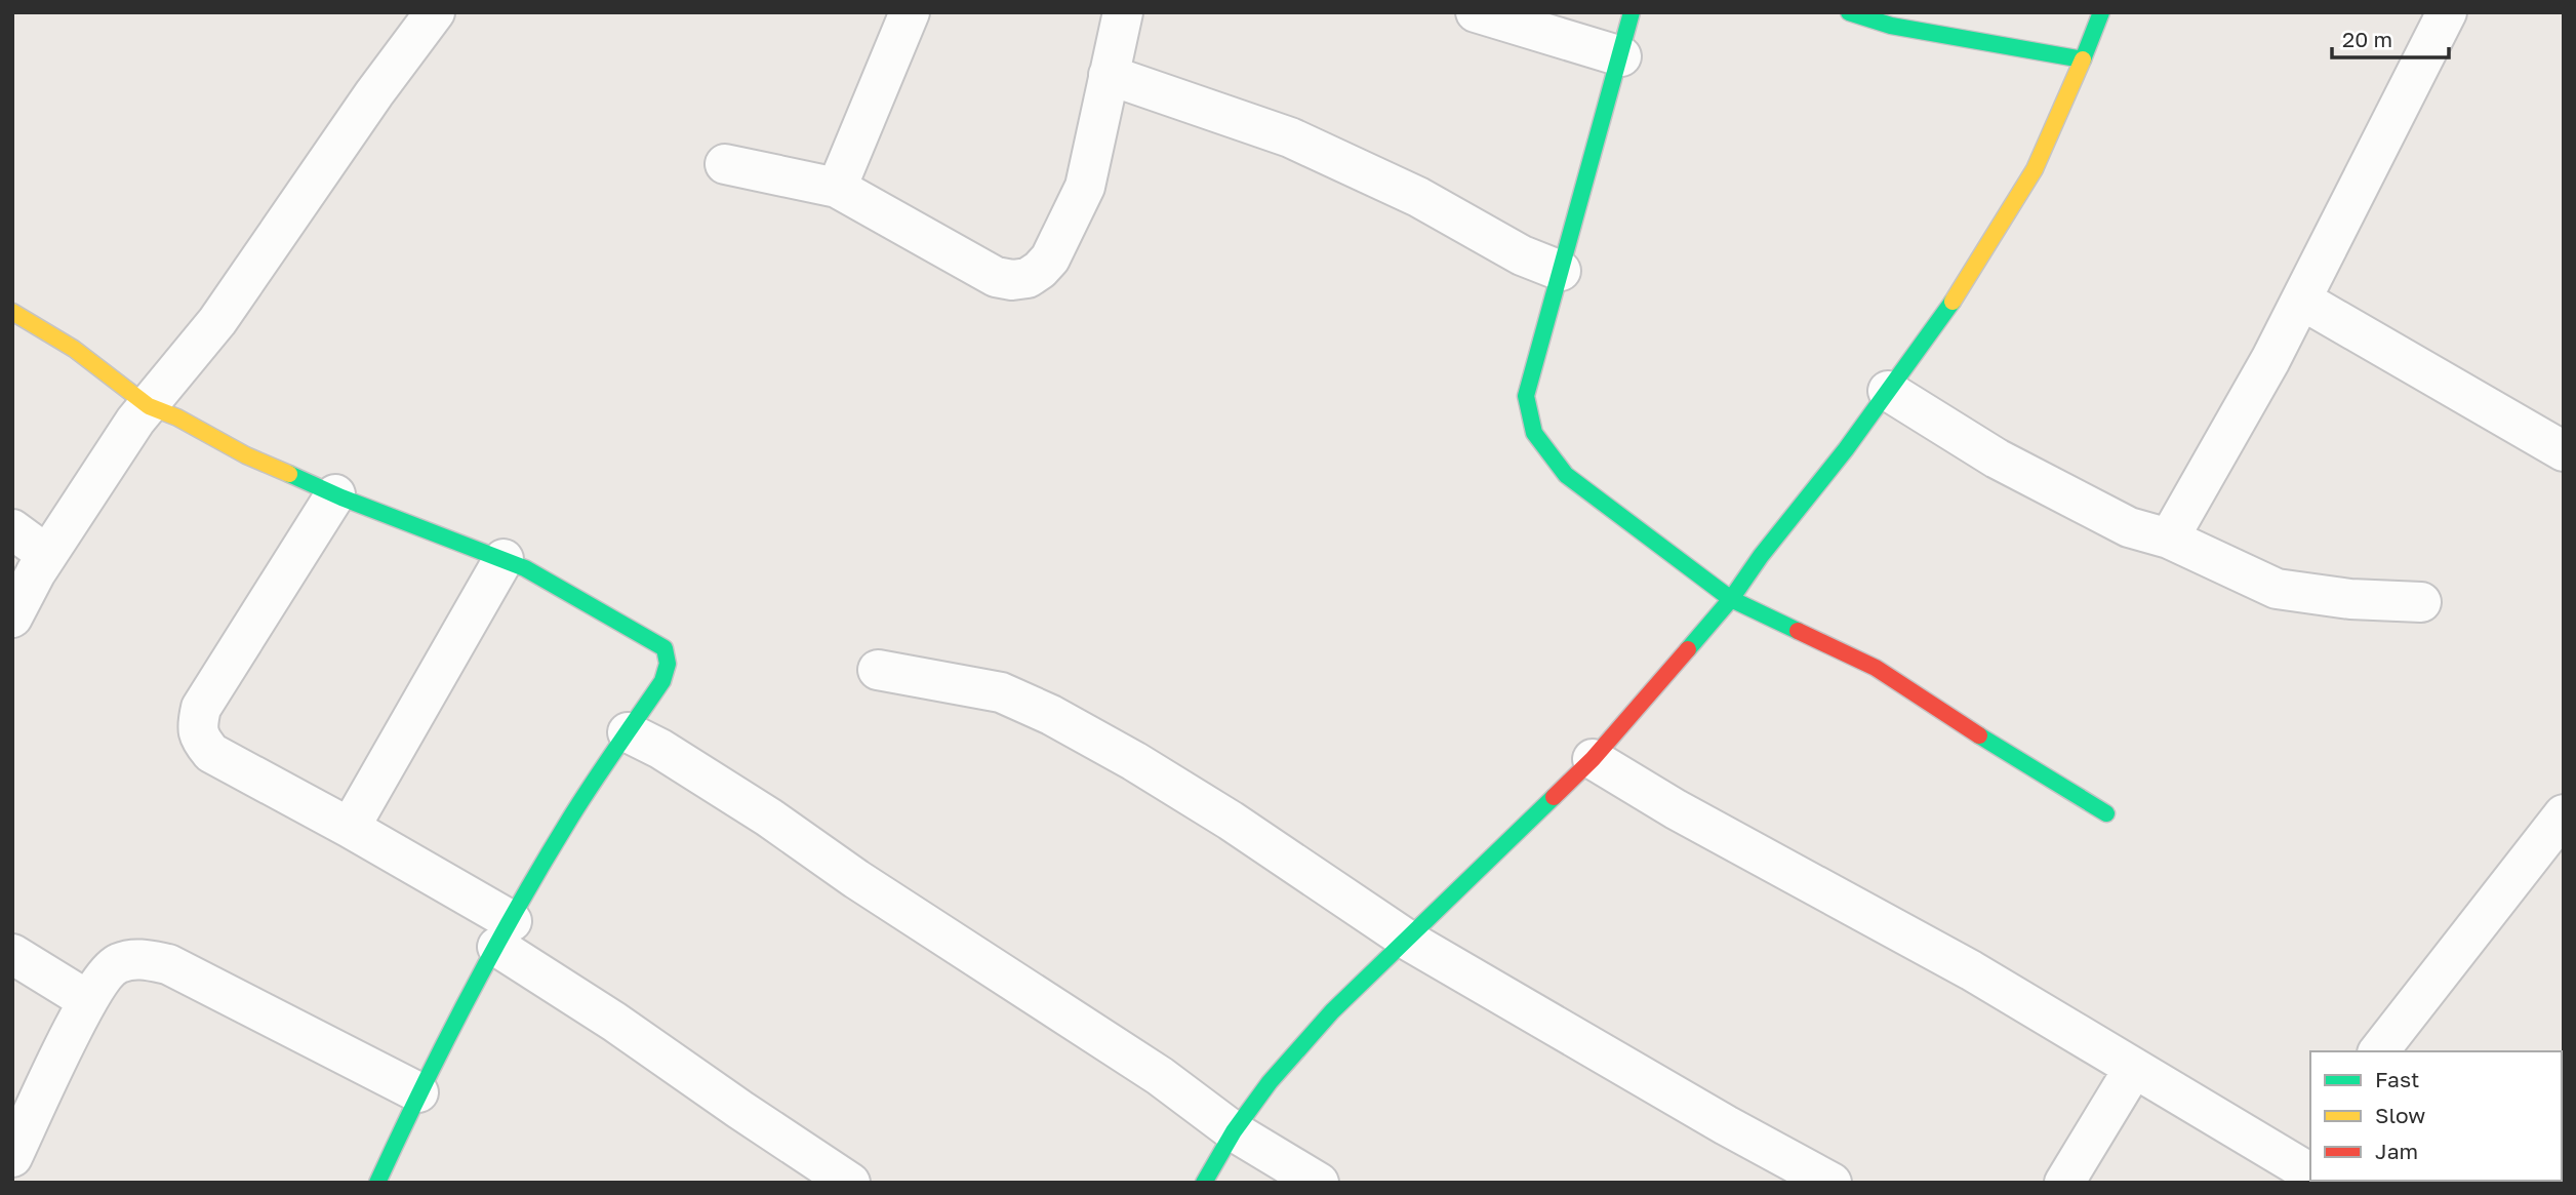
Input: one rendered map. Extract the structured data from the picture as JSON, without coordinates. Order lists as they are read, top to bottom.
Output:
{
  "legend": ["Fast", "Slow", "Jam"],
  "scale_bar": "20 m"
}
